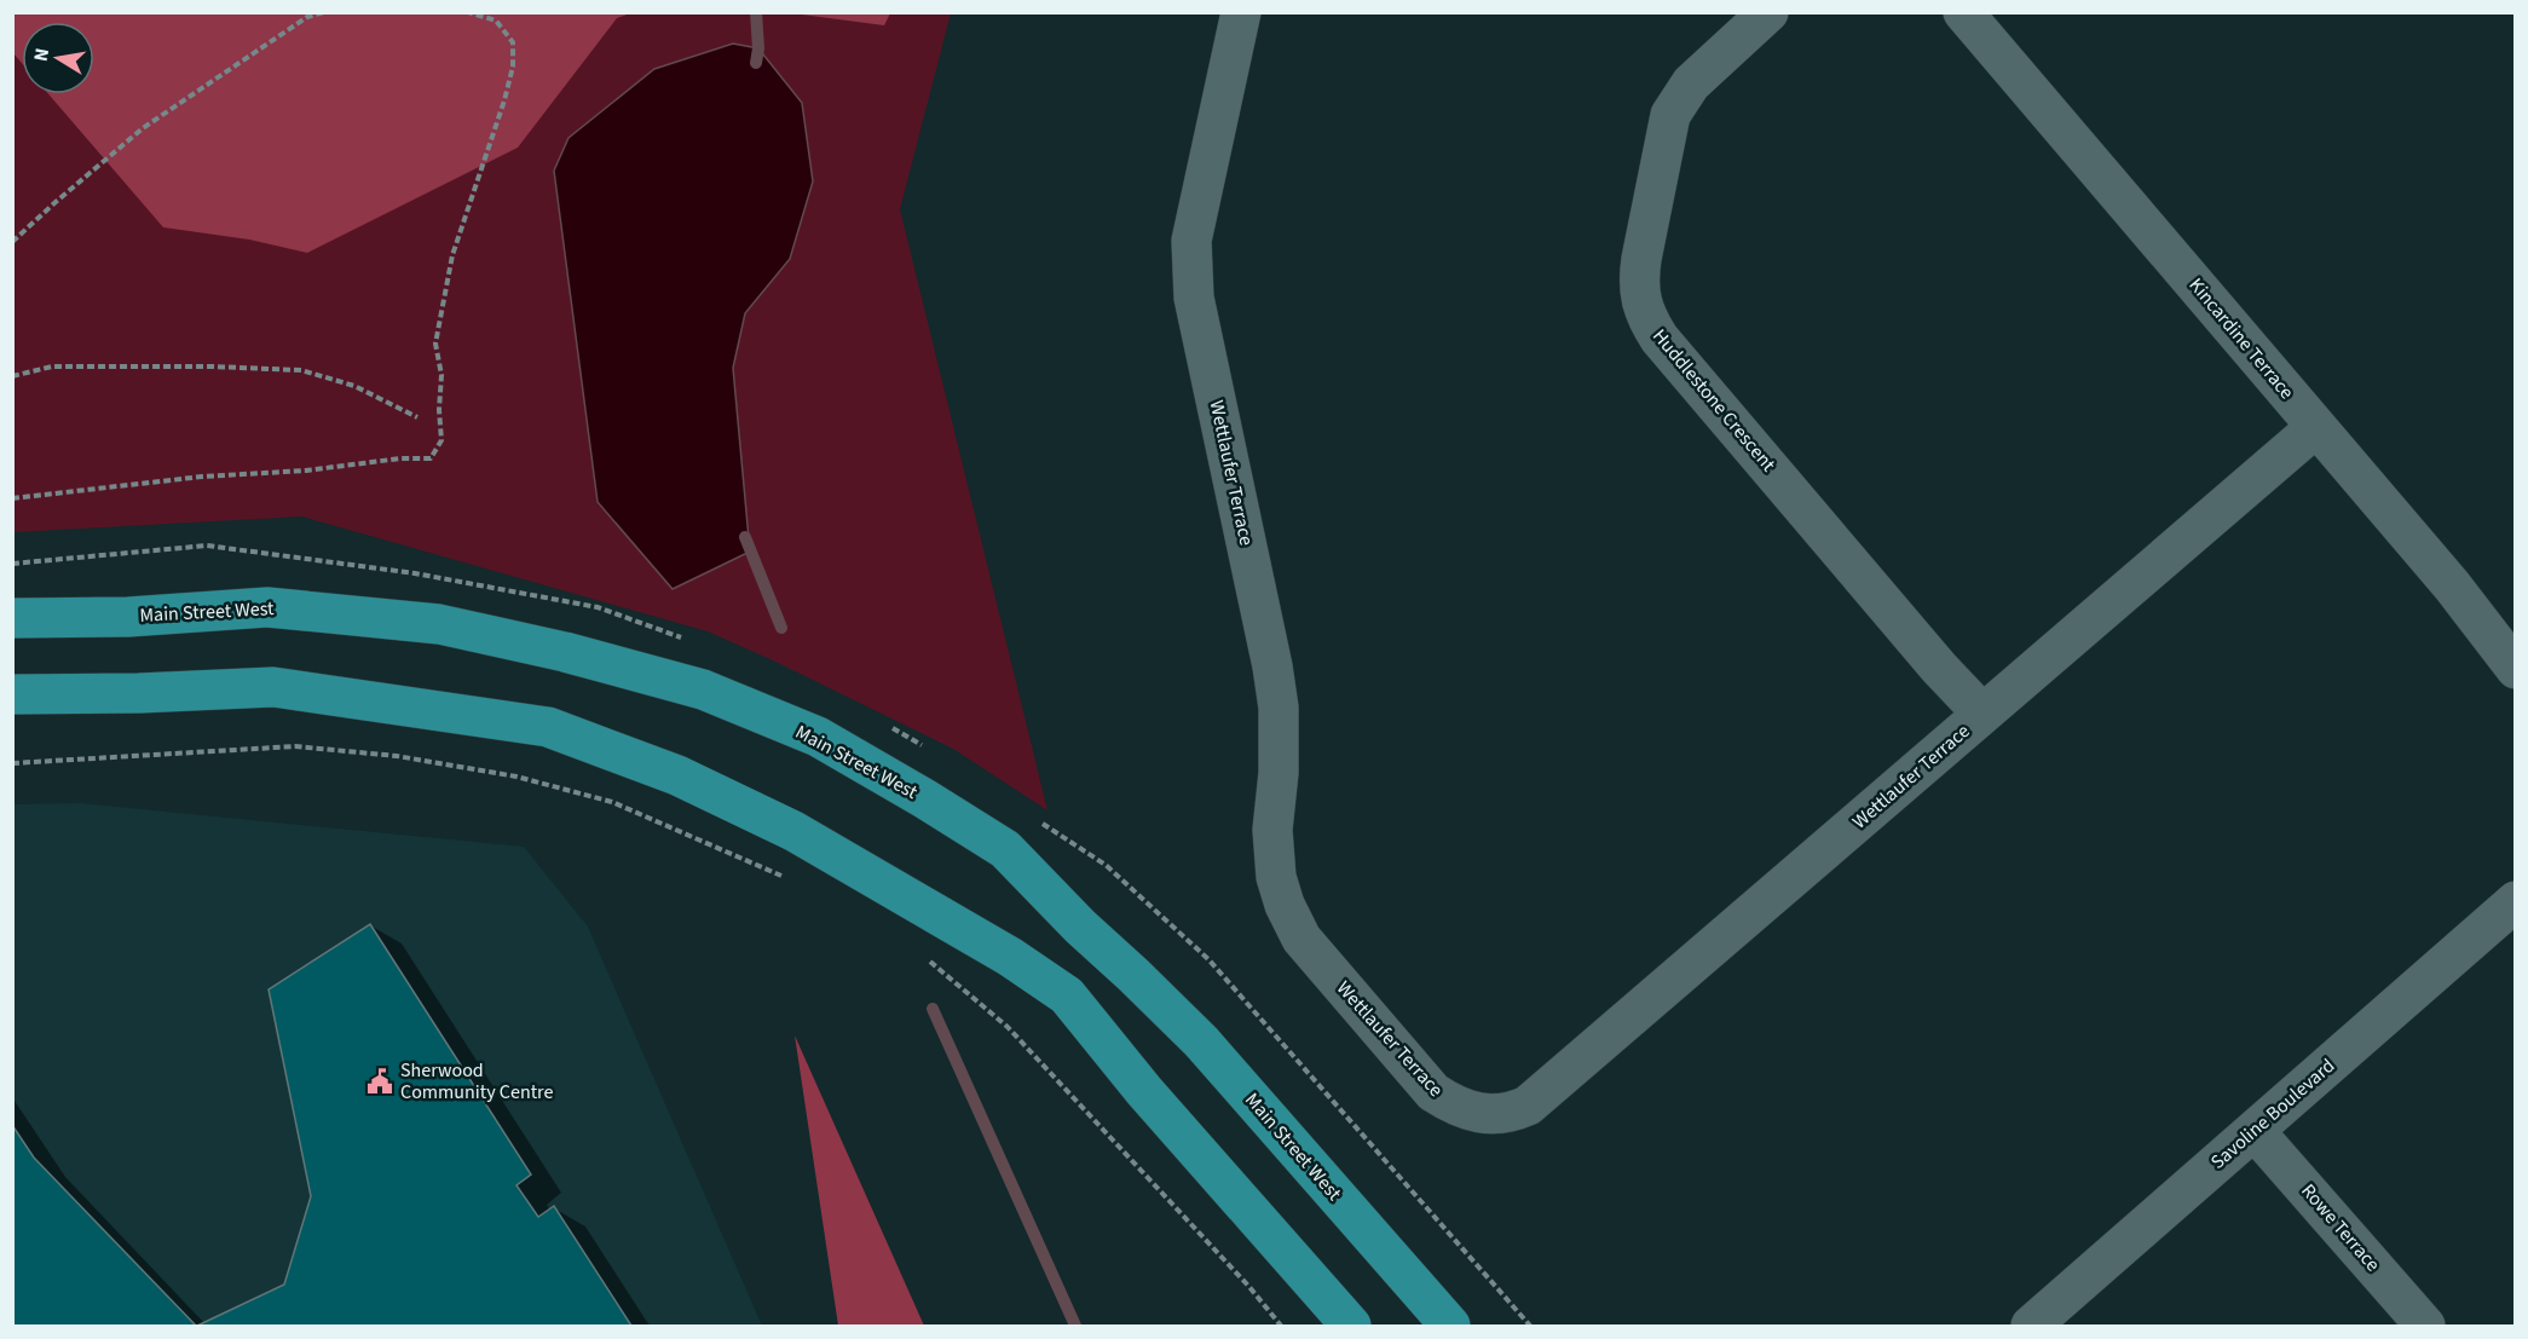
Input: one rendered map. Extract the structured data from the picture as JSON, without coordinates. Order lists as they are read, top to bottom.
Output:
{
  "streets": {
    "main road": ["Main Street West"],
    "street": [
      "Kincardine Terrace",
      "Huddlestone Crescent",
      "Wettlaufer Terrace",
      "Savoline Boulevard",
      "Rowe Terrace"
    ]
  },
  "crossings": [
    ["Kincardine Terrace", "Wettlaufer Terrace"],
    ["Huddlestone Crescent", "Wettlaufer Terrace"],
    ["Savoline Boulevard", "Rowe Terrace"]
  ],
  "places": {
    "public building": ["Sherwood Community Centre"]
  },
  "north": "left"
}
